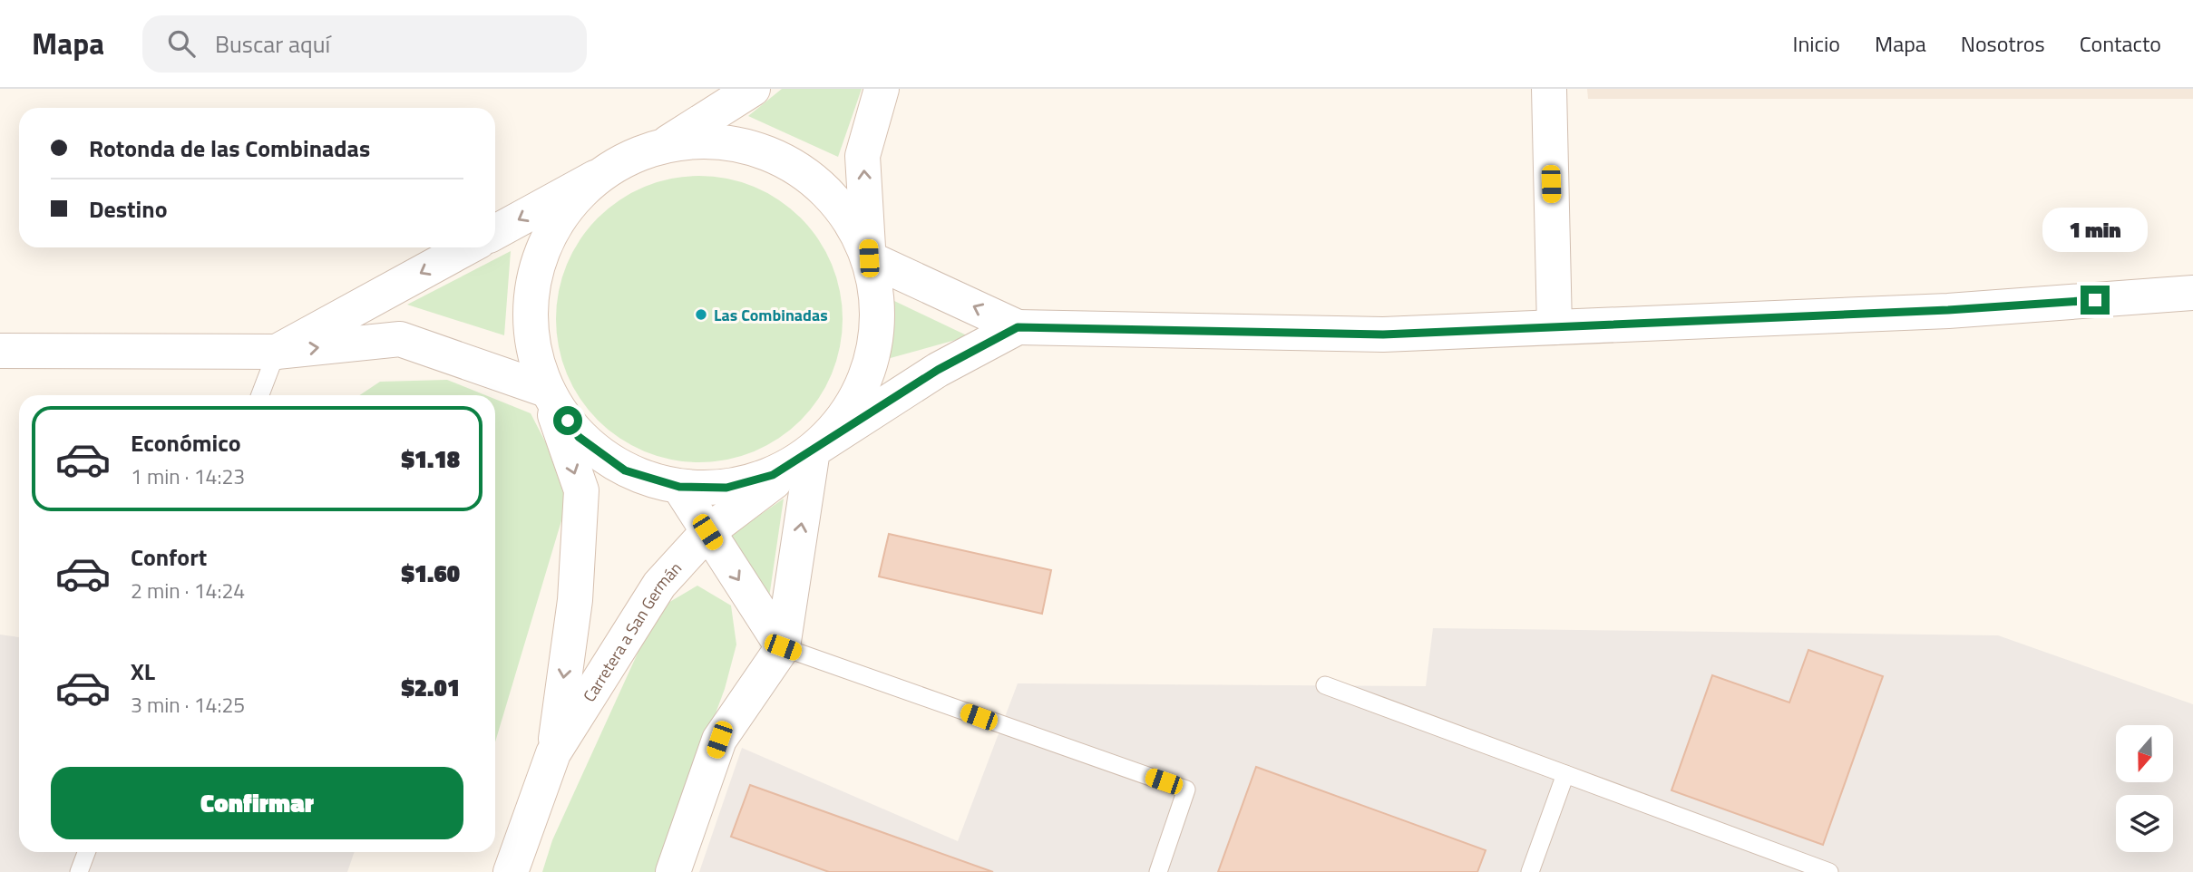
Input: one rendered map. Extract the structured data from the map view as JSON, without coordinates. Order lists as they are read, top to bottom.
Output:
{
  "streets": {
    "street": ["Carretera a San Germán"]
  },
  "places": ["Las Combinadas"],
  "north": "bottom",
  "page": {
    "header": "Mapa",
    "search": "Buscar aquí",
    "nav": [
      "Inicio",
      "Mapa",
      "Nosotros",
      "Contacto"
    ],
    "banner": ["Rotonda de las Combinadas", "Destino"],
    "bubble": "1 min",
    "list": [
      {
        "name": "Económico",
        "note": "1 min · 14:23",
        "value": "$1.18"
      },
      {
        "name": "Confort",
        "note": "2 min · 14:24",
        "value": "$1.60"
      },
      {
        "name": "XL",
        "note": "3 min · 14:25",
        "value": "$2.01"
      }
    ],
    "buttons": "Confirmar"
  }
}
